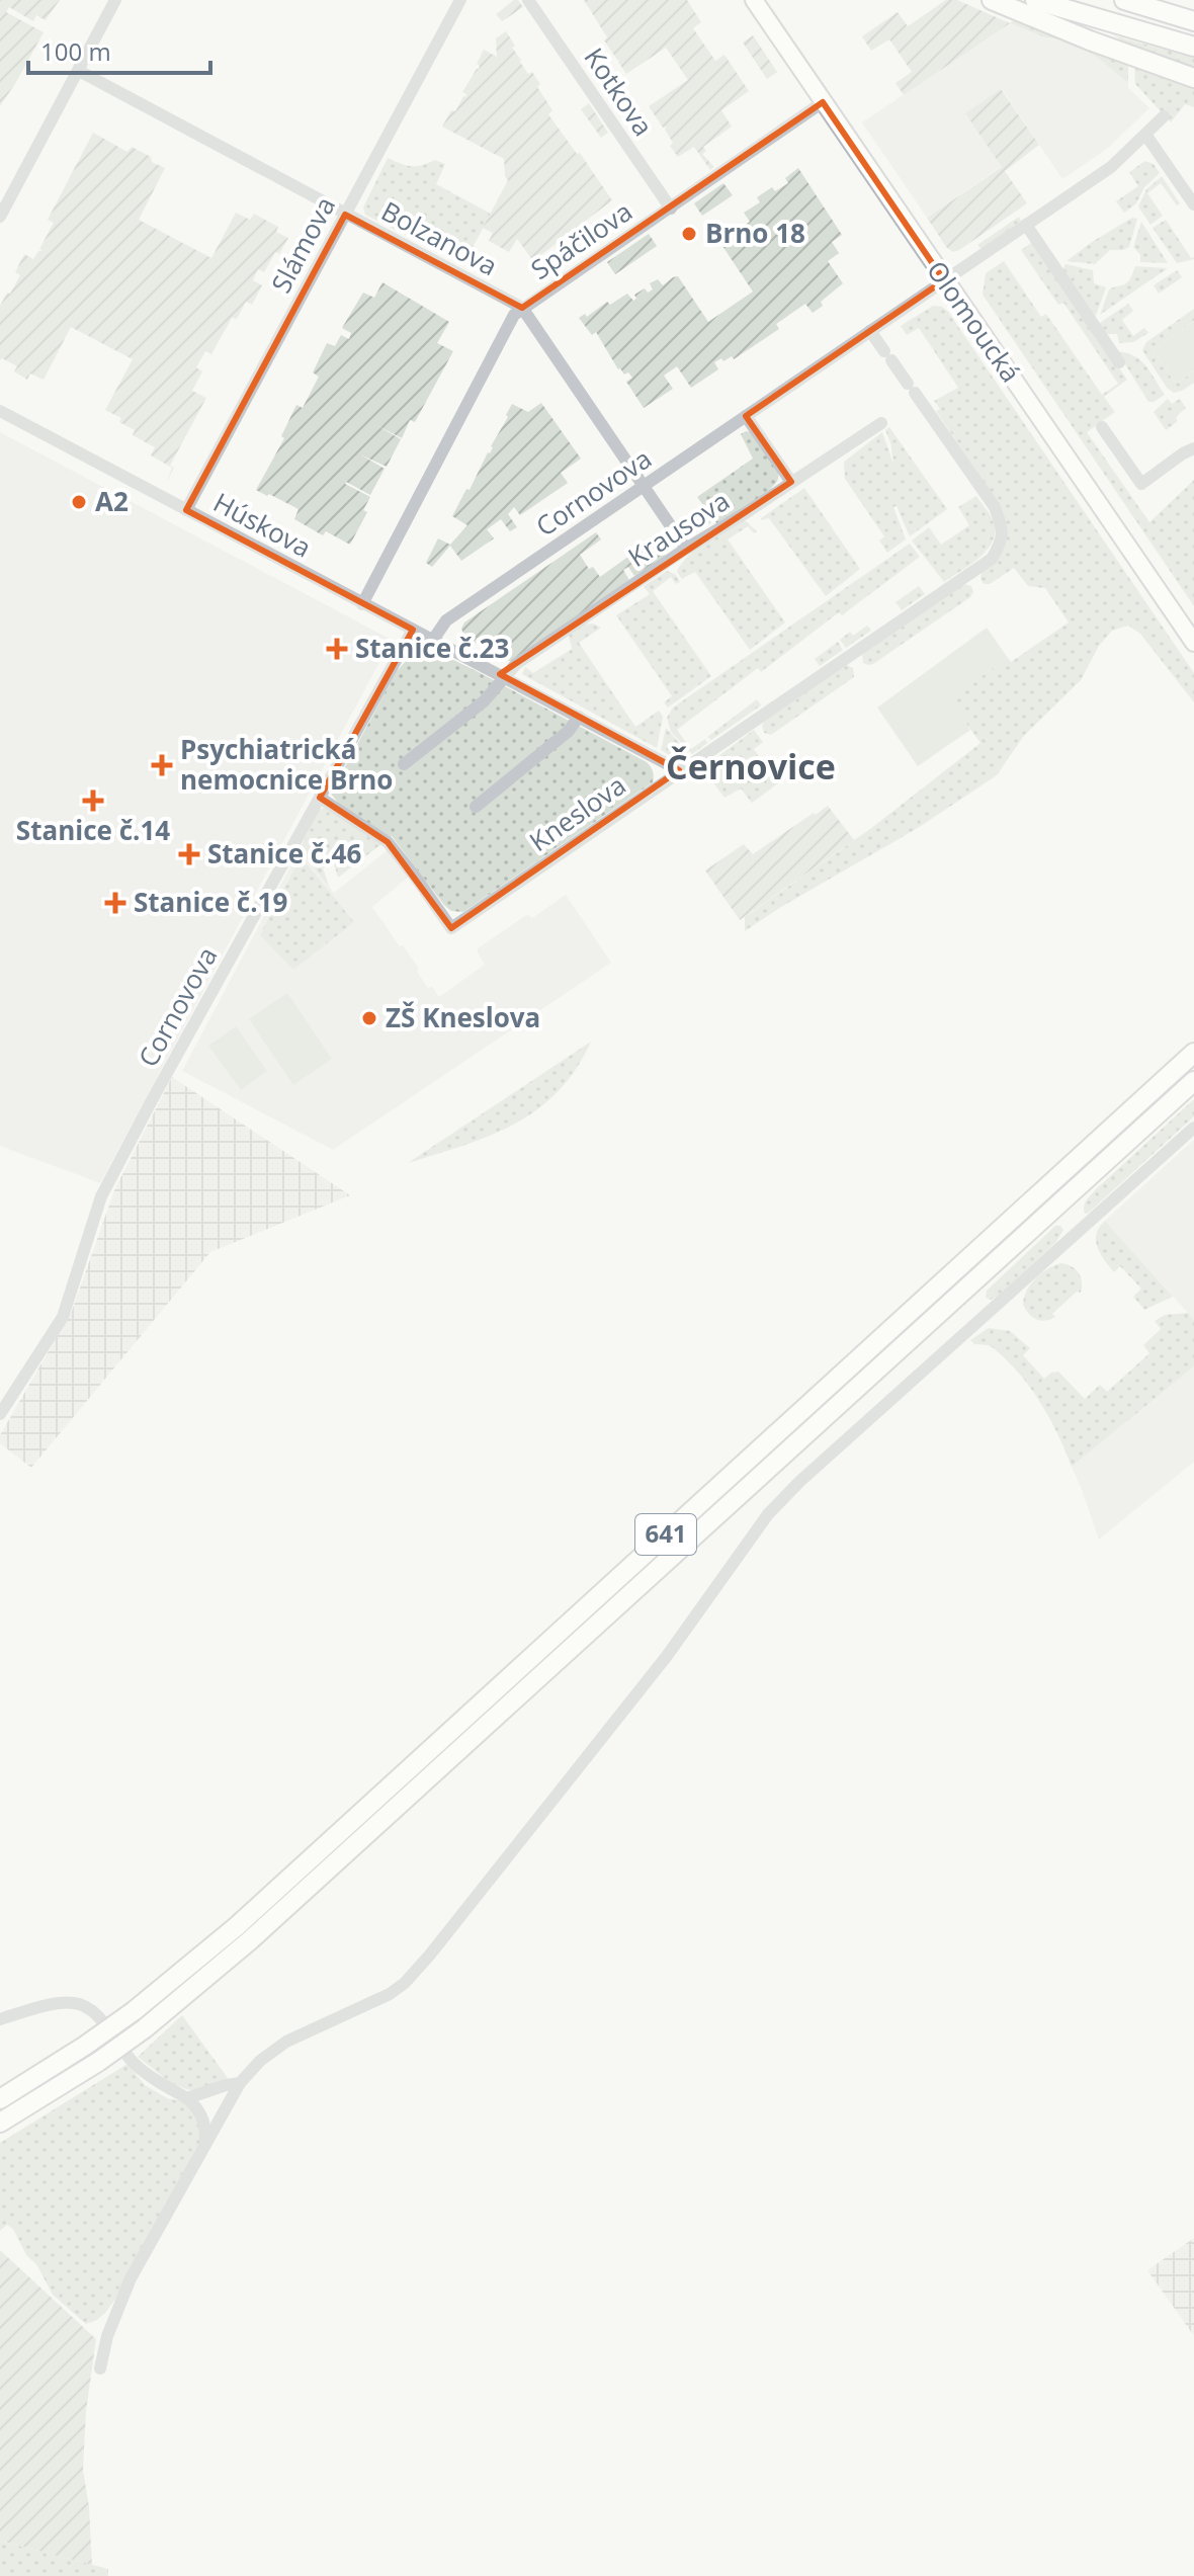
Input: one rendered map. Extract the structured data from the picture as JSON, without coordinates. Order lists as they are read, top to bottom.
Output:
{
  "streets": {
    "highway": ["641"],
    "main road": ["Olomoucká"],
    "street": [
      "Kotkova",
      "Bolzanova",
      "Spáčilova",
      "Slámova",
      "Cornovova",
      "Húskova",
      "Krausova",
      "Kneslova"
    ]
  },
  "crossings": [
    ["Kotkova", "Spáčilova"],
    ["Bolzanova", "Spáčilova"],
    ["Bolzanova", "Slámova"],
    ["Bolzanova", "Cornovova"],
    ["Bolzanova", "Krausova"],
    ["Spáčilova", "Olomoucká"],
    ["Spáčilova", "Húskova"],
    ["Slámova", "Húskova"],
    ["Olomoucká", "Cornovova"],
    ["Cornovova", "Húskova"],
    ["Cornovova", "Kneslova"],
    ["Húskova", "Krausova"],
    ["Húskova", "Kneslova"]
  ],
  "districts": ["Černovice"],
  "places": {
    "other": ["Brno 18", "A2", "ZŠ Kneslova"],
    "health": [
      "Stanice č.23",
      "Psychiatrická nemocnice Brno",
      "Stanice č.14",
      "Stanice č.46",
      "Stanice č.19"
    ]
  },
  "scale_bar": "100 m"
}
